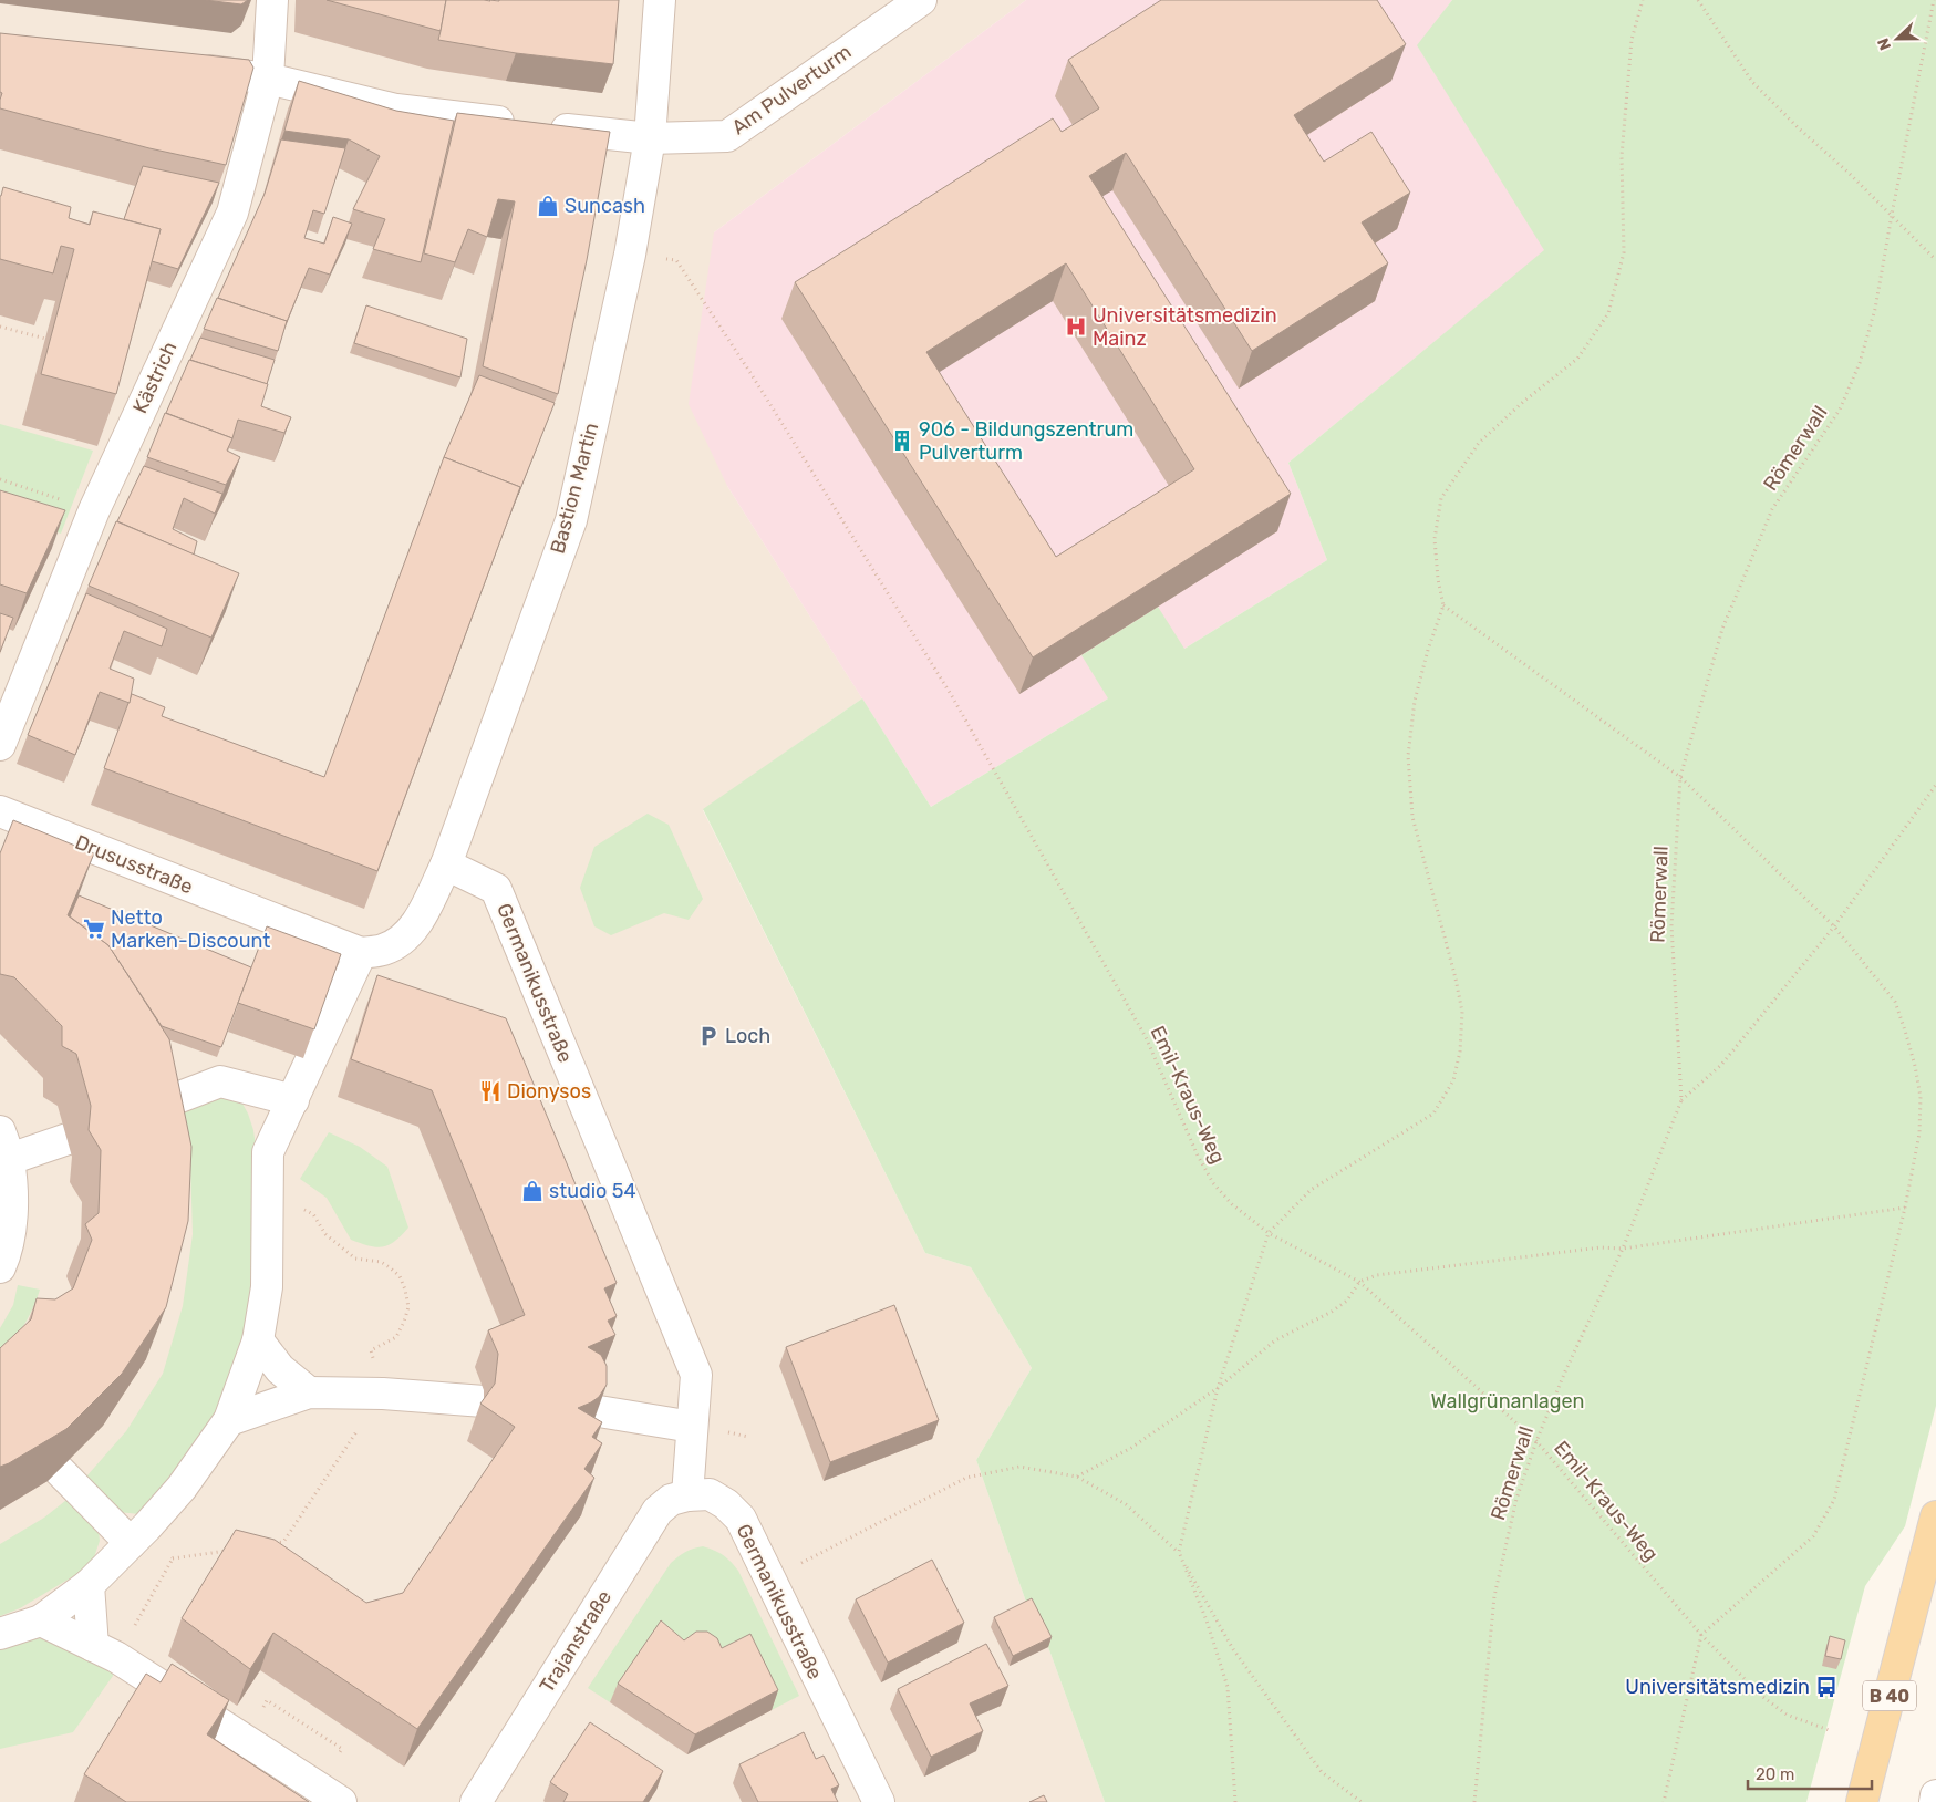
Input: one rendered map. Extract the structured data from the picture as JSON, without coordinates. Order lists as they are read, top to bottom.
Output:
{
  "streets": {
    "main road": ["B 40"],
    "street": [
      "Am Pulverturm",
      "Kästrich",
      "Bastion Martin",
      "Drususstraße",
      "Germanikusstraße",
      "Trajanstraße"
    ],
    "path": ["Römerwall", "Emil-Kraus-Weg"]
  },
  "crossings": [
    ["Am Pulverturm", "Kästrich"],
    ["Am Pulverturm", "Bastion Martin"],
    ["Römerwall", "Emil-Kraus-Weg"],
    ["Bastion Martin", "Drususstraße"],
    ["Bastion Martin", "Germanikusstraße"],
    ["Bastion Martin", "Emil-Kraus-Weg"],
    ["Germanikusstraße", "Trajanstraße"]
  ],
  "parks": ["Wallgrünanlagen"],
  "places": {
    "shop": ["Suncash", "studio 54"],
    "hospital": ["Universitätsmedizin Mainz"],
    "building": ["906 - Bildungszentrum Pulverturm"],
    "supermarket": ["Netto Marken-Discount"],
    "parking": ["Loch"],
    "restaurant": ["Dionysos"],
    "bus stop": ["Universitätsmedizin"]
  },
  "scale_bar": "20 m",
  "north": "left"
}
